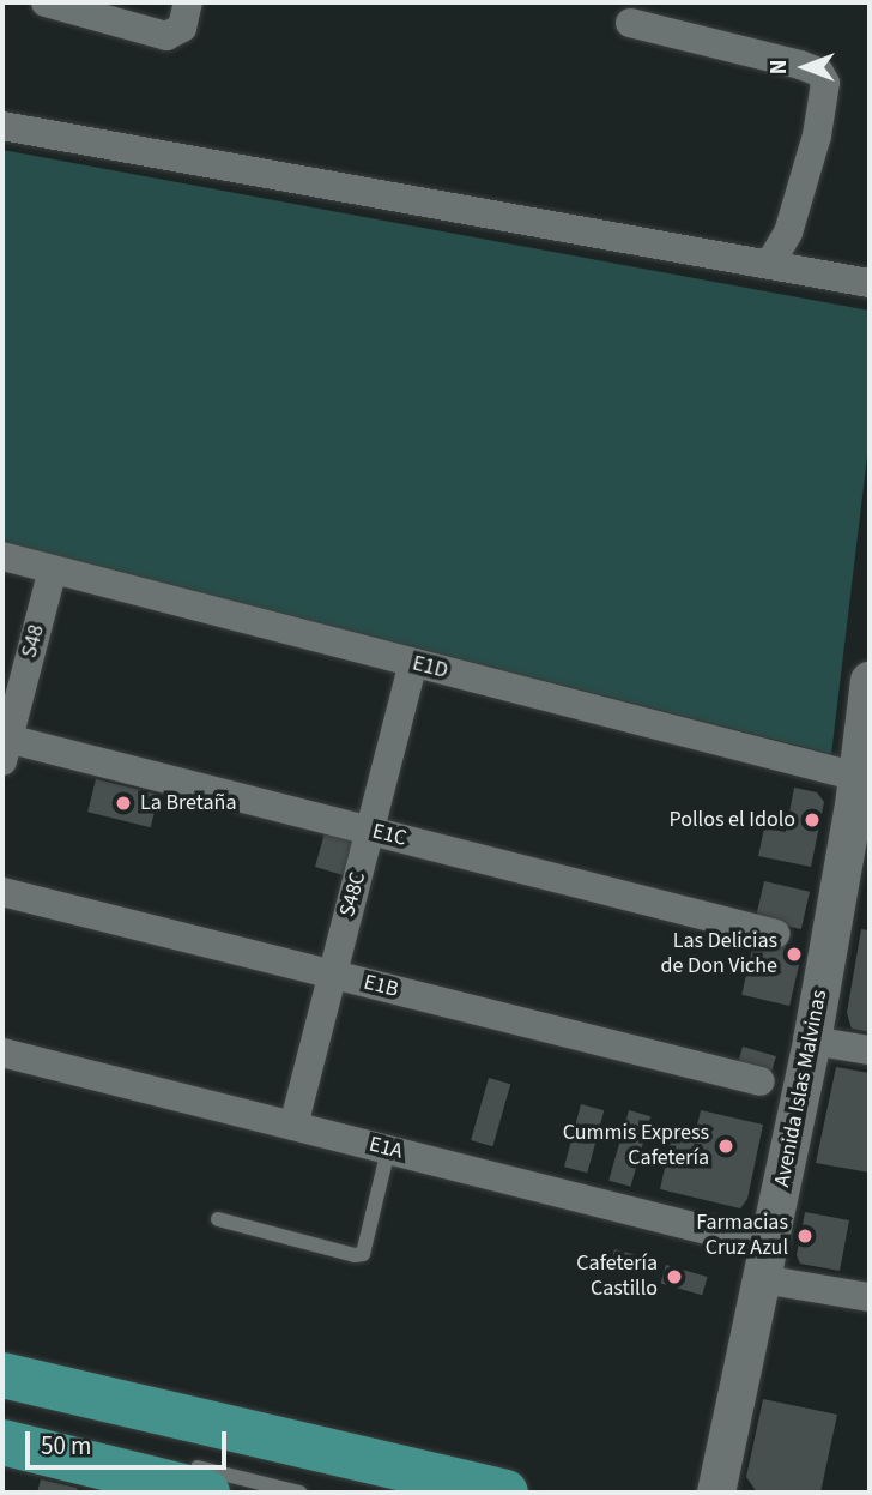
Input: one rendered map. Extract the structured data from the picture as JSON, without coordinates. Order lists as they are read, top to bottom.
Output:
{
  "streets": {
    "street": [
      "S48",
      "E1D",
      "E1C",
      "S48C",
      "E1B",
      "Avenida Islas Malvinas",
      "E1A"
    ]
  },
  "crossings": [
    ["S48", "E1D"],
    ["S48", "E1C"],
    ["E1D", "S48C"],
    ["E1D", "Avenida Islas Malvinas"],
    ["E1C", "S48C"],
    ["S48C", "E1B"],
    ["S48C", "E1A"],
    ["Avenida Islas Malvinas", "E1A"]
  ],
  "places": [
    "La Bretaña",
    "Pollos el Idolo",
    "Las Delicias de Don Viche",
    "Cummis Express Cafetería",
    "Farmacias Cruz Azul",
    "Cafetería Castillo"
  ],
  "scale_bar": "50 m",
  "north": "left"
}
